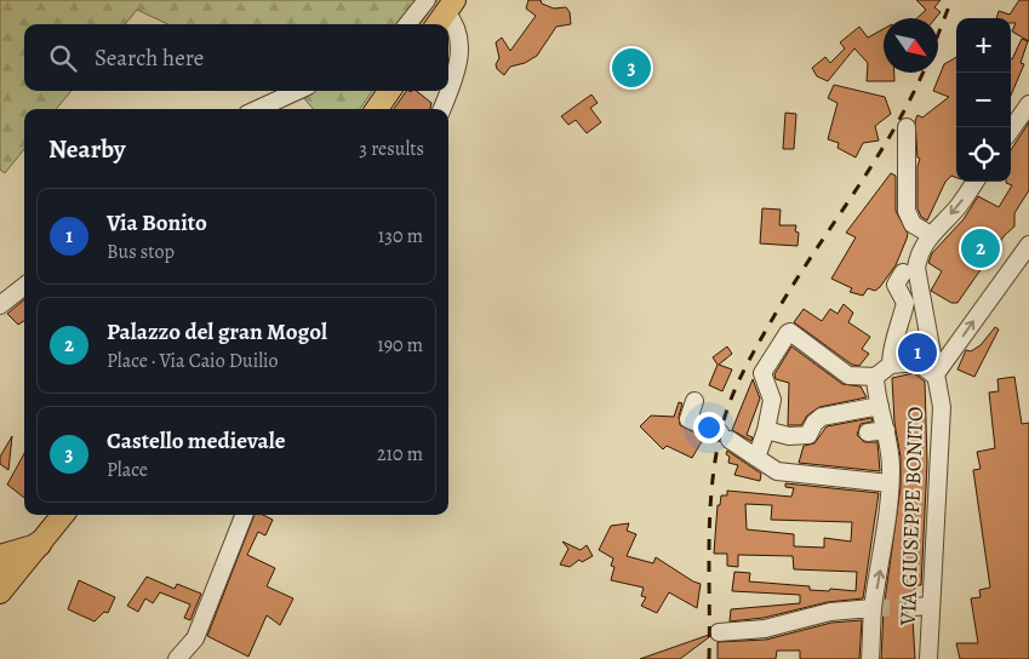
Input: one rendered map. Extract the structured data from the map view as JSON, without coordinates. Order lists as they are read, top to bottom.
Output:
{
  "streets": {
    "street": ["VIA GIUSEPPE BONITO"]
  },
  "north": "bottom right",
  "page": {
    "map_buttons": ["+", "−"],
    "search": "Search here",
    "pins": ["3", "2", "1"],
    "heading": ["Nearby", "3 results"],
    "list": [
      {
        "mark": "1",
        "name": "Via Bonito",
        "note": "Bus stop",
        "value": "130 m"
      },
      {
        "mark": "2",
        "name": "Palazzo del gran Mogol",
        "note": "Place · Via Caio Duilio",
        "value": "190 m"
      },
      {
        "mark": "3",
        "name": "Castello medievale",
        "note": "Place",
        "value": "210 m"
      }
    ]
  }
}
